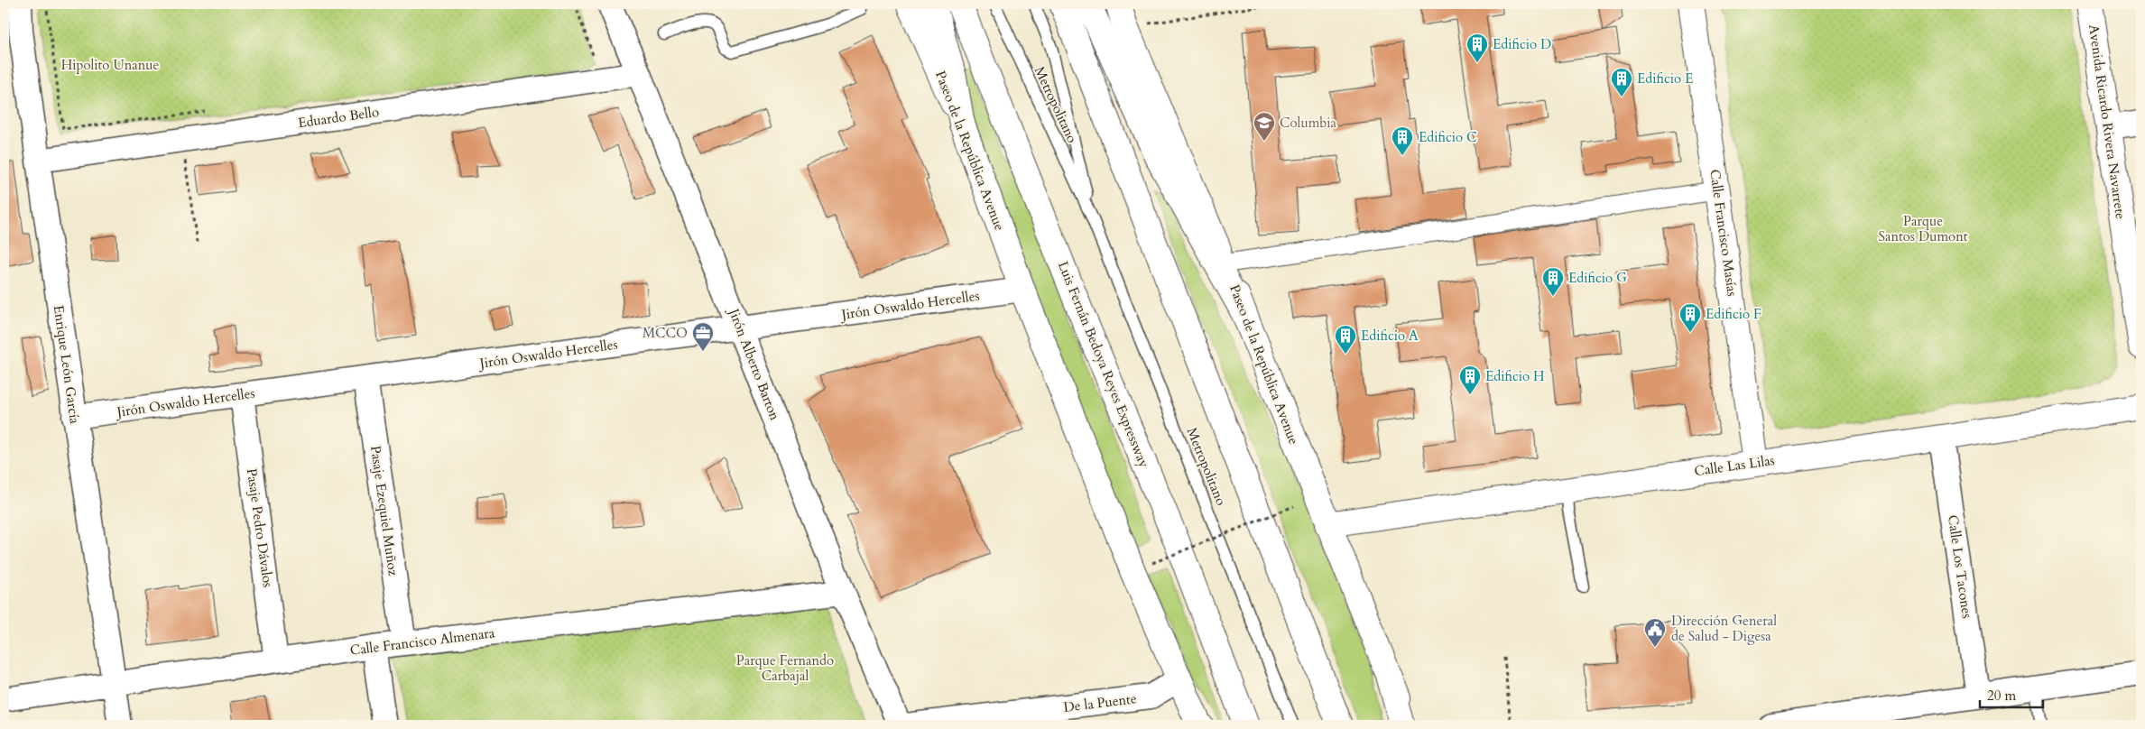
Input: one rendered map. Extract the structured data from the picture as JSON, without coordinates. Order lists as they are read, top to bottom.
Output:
{
  "streets": {
    "main road": [
      "Avenida Ricardo Rivera Navarrete",
      "Paseo de la República Avenue",
      "Calle Francisco Masías",
      "Luis Fernán Bedoya Reyes Expressway",
      "Calle Las Lilas"
    ],
    "street": [
      "Eduardo Bello",
      "Jirón Oswaldo Hercelles",
      "Enrique León García",
      "Jirón Alberto Barton",
      "Pasaje Ezequiel Muñoz",
      "Pasaje Pedro Dávalos",
      "Calle Los Tacones",
      "Calle Francisco Almenara",
      "De la Puente"
    ],
    "lane": ["Metropolitano"]
  },
  "crossings": [
    ["Eduardo Bello", "Enrique León García"],
    ["Eduardo Bello", "Jirón Alberto Barton"],
    ["Paseo de la República Avenue", "Jirón Oswaldo Hercelles"],
    ["Paseo de la República Avenue", "Calle Las Lilas"],
    ["Paseo de la República Avenue", "De la Puente"],
    ["Calle Francisco Masías", "Calle Las Lilas"],
    ["Jirón Oswaldo Hercelles", "Enrique León García"],
    ["Jirón Oswaldo Hercelles", "Jirón Alberto Barton"],
    ["Jirón Oswaldo Hercelles", "Pasaje Ezequiel Muñoz"],
    ["Jirón Oswaldo Hercelles", "Pasaje Pedro Dávalos"],
    ["Enrique León García", "Calle Francisco Almenara"],
    ["Jirón Alberto Barton", "Calle Francisco Almenara"],
    ["Calle Las Lilas", "Calle Los Tacones"],
    ["Pasaje Ezequiel Muñoz", "Calle Francisco Almenara"],
    ["Pasaje Pedro Dávalos", "Calle Francisco Almenara"]
  ],
  "parks": ["Hipolito Unanue", "Parque Santos Dumont", "Parque Fernando Carbajal"],
  "places": {
    "building": [
      "Edificio D",
      "Edificio E",
      "Edificio C",
      "Edificio G",
      "Edificio F",
      "Edificio A",
      "Edificio H"
    ],
    "school or university": ["Columbia"],
    "office": ["MCCO"],
    "public building": ["Dirección General de Salud - Digesa"]
  },
  "scale_bar": "20 m"
}
